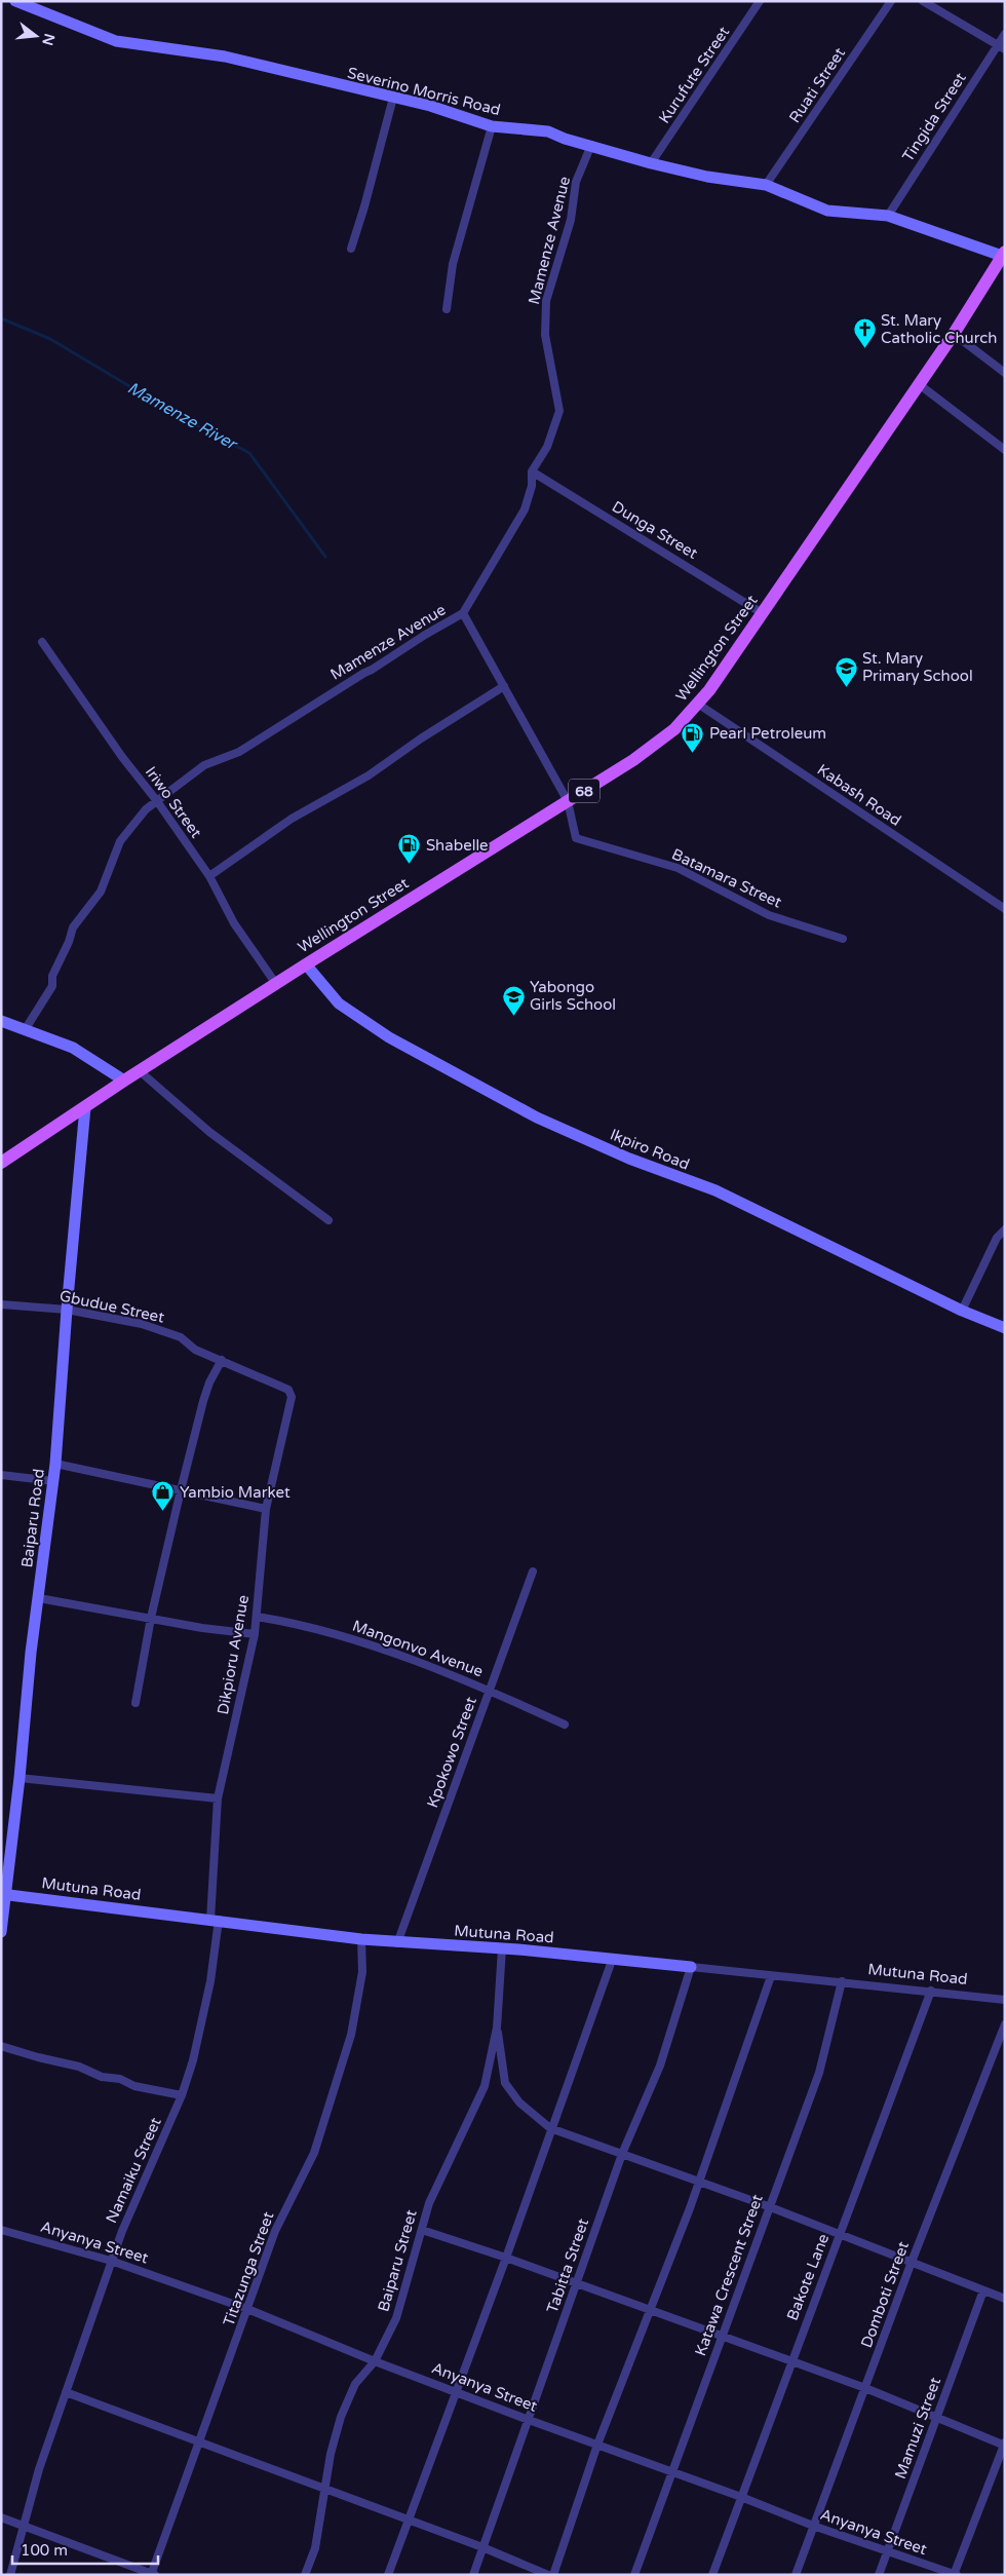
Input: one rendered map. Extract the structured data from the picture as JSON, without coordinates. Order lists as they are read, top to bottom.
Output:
{
  "streets": {
    "main road": ["Wellington Street", "68"],
    "street": [
      "Kurufute Street",
      "Ruati Street",
      "Severino Morris Road",
      "Tingida Street",
      "Mamenze Avenue",
      "Dunga Street",
      "Kabash Road",
      "Iriwo Street",
      "Batamara Street",
      "Ikpiro Road",
      "Gbudue Street",
      "Baiparu Road",
      "Mangonvo Avenue",
      "Dikpioru Avenue",
      "Kpokowo Street",
      "Mutuna Road",
      "Namaiku Street",
      "Anyanya Street",
      "Baiparu Street",
      "Tabitta Street",
      "Titazunga Street",
      "Katawa Crescent Street",
      "Bakote Lane",
      "Domboti Street",
      "Mamuzi Street"
    ]
  },
  "crossings": [
    ["Kurufute Street", "Severino Morris Road"],
    ["Ruati Street", "Severino Morris Road"],
    ["Severino Morris Road", "Tingida Street"],
    ["Severino Morris Road", "Mamenze Avenue"],
    ["Severino Morris Road", "Wellington Street"],
    ["Mamenze Avenue", "Dunga Street"],
    ["Mamenze Avenue", "Iriwo Street"],
    ["Mamenze Avenue", "Batamara Street"],
    ["Dunga Street", "Wellington Street"],
    ["Wellington Street", "Kabash Road"],
    ["Wellington Street", "Iriwo Street"],
    ["Wellington Street", "Batamara Street"],
    ["Wellington Street", "Ikpiro Road"],
    ["Wellington Street", "Baiparu Road"],
    ["Gbudue Street", "Baiparu Road"],
    ["Gbudue Street", "Dikpioru Avenue"],
    ["Baiparu Road", "Mutuna Road"],
    ["Mangonvo Avenue", "Dikpioru Avenue"],
    ["Mangonvo Avenue", "Kpokowo Street"],
    ["Dikpioru Avenue", "Mutuna Road"],
    ["Dikpioru Avenue", "Namaiku Street"],
    ["Kpokowo Street", "Mutuna Road"],
    ["Mutuna Road", "Namaiku Street"],
    ["Mutuna Road", "Baiparu Street"],
    ["Mutuna Road", "Tabitta Street"],
    ["Mutuna Road", "Titazunga Street"],
    ["Mutuna Road", "Katawa Crescent Street"],
    ["Mutuna Road", "Bakote Lane"],
    ["Namaiku Street", "Anyanya Street"],
    ["Anyanya Street", "Baiparu Street"],
    ["Anyanya Street", "Tabitta Street"],
    ["Anyanya Street", "Titazunga Street"],
    ["Anyanya Street", "Katawa Crescent Street"],
    ["Anyanya Street", "Bakote Lane"],
    ["Anyanya Street", "Domboti Street"],
    ["Anyanya Street", "Mamuzi Street"]
  ],
  "water": ["Mamenze River"],
  "places": {
    "church": ["St. Mary Catholic Church"],
    "school or university": ["St. Mary Primary School", "Yabongo Girls School"],
    "fuel station": ["Pearl Petroleum", "Shabelle"],
    "shop": ["Yambio Market"]
  },
  "scale_bar": "100 m",
  "north": "right"
}
